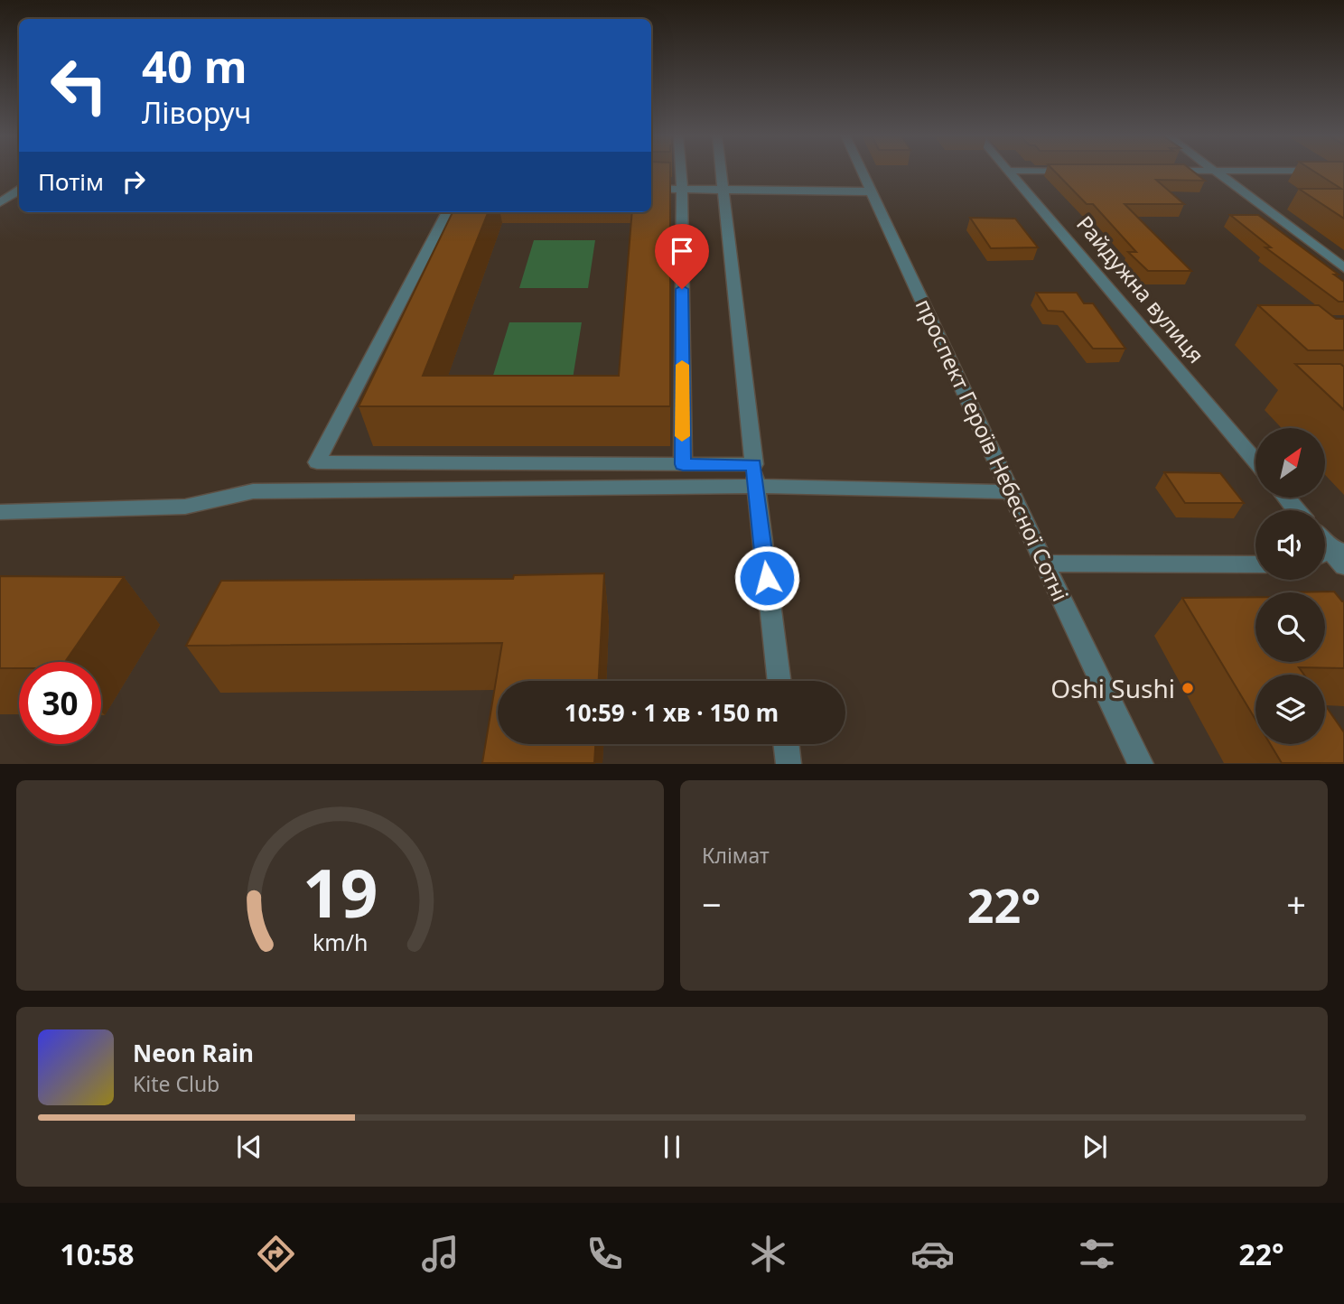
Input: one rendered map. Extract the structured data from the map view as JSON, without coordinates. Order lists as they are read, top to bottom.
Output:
{
  "streets": {
    "street": ["Райдужна вулиця", "проспект Героїв Небесної Сотні"]
  },
  "places": ["Oshi Sushi"],
  "north": "top right",
  "page": {
    "turn": ["40 m", "Ліворуч"],
    "then": "Потім",
    "limit": "30",
    "trip": "10:59 · 1 хв · 150 m",
    "tile": "Клімат",
    "heat": ["−", "22°", "+"],
    "song": ["Neon Rain", "Kite Club"],
    "tabs": ["10:58", "22°"],
    "gauge": ["19", "km/h"]
  }
}
